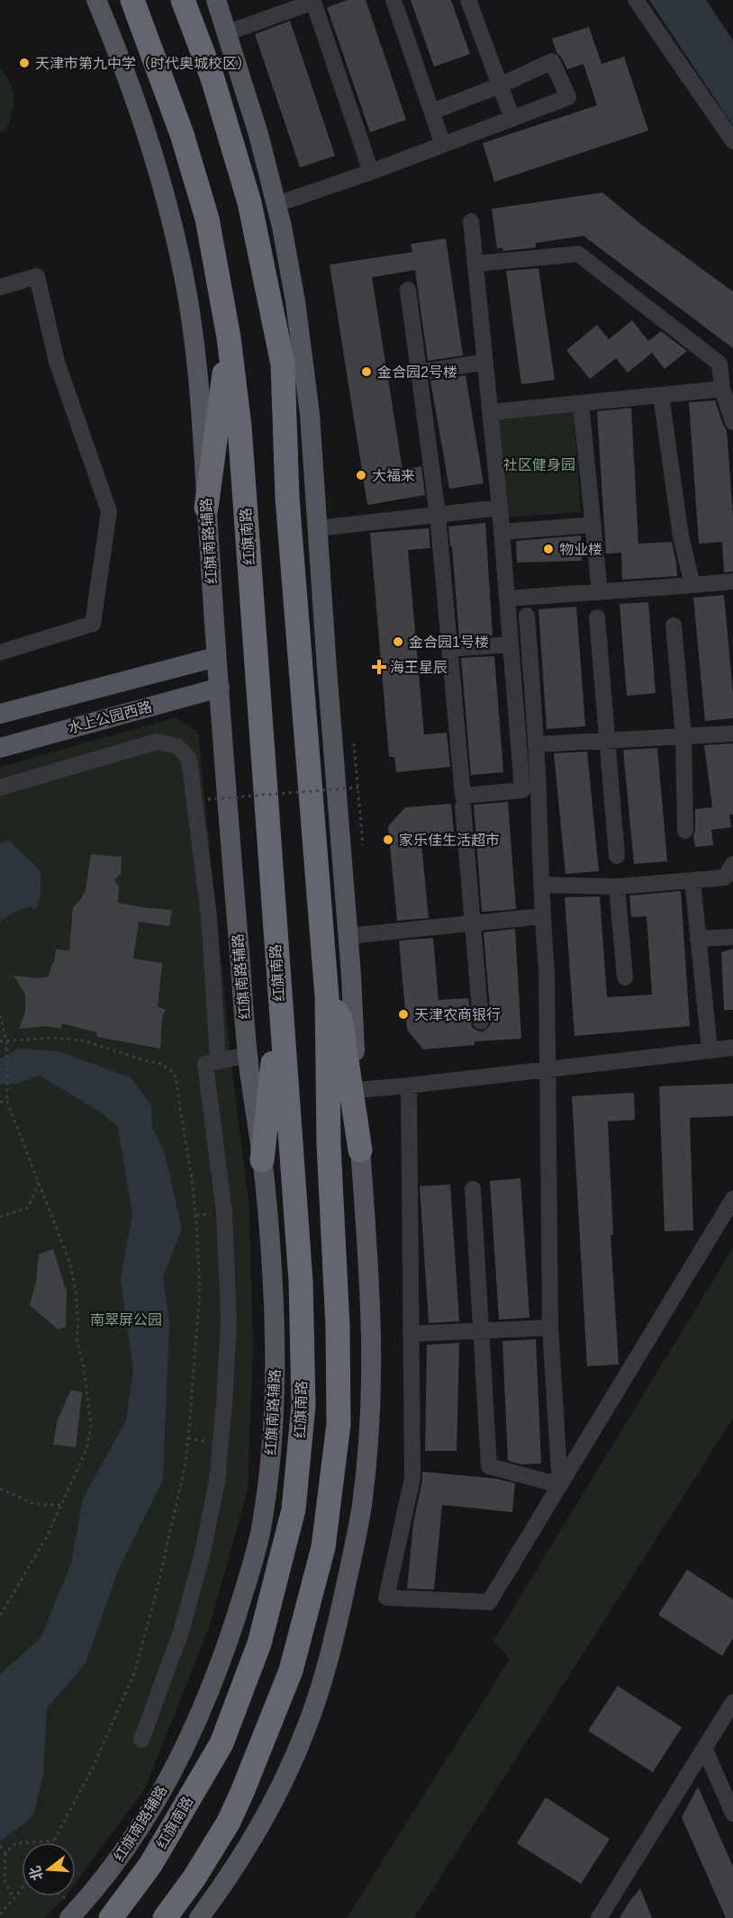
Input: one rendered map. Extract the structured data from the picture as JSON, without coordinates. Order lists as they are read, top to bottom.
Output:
{
  "streets": {
    "highway": ["红旗南路"],
    "main road": ["红旗南路辅路", "水上公园西路"]
  },
  "crossings": [
    ["红旗南路辅路", "水上公园西路"]
  ],
  "parks": ["社区健身园", "南翠屏公园"],
  "places": {
    "other": [
      "天津市第九中学（时代奥城校区）",
      "金合园2号楼",
      "大福来",
      "物业楼",
      "金合园1号楼",
      "家乐佳生活超市",
      "天津农商银行"
    ],
    "health": ["海王星辰"]
  },
  "north": "left"
}
